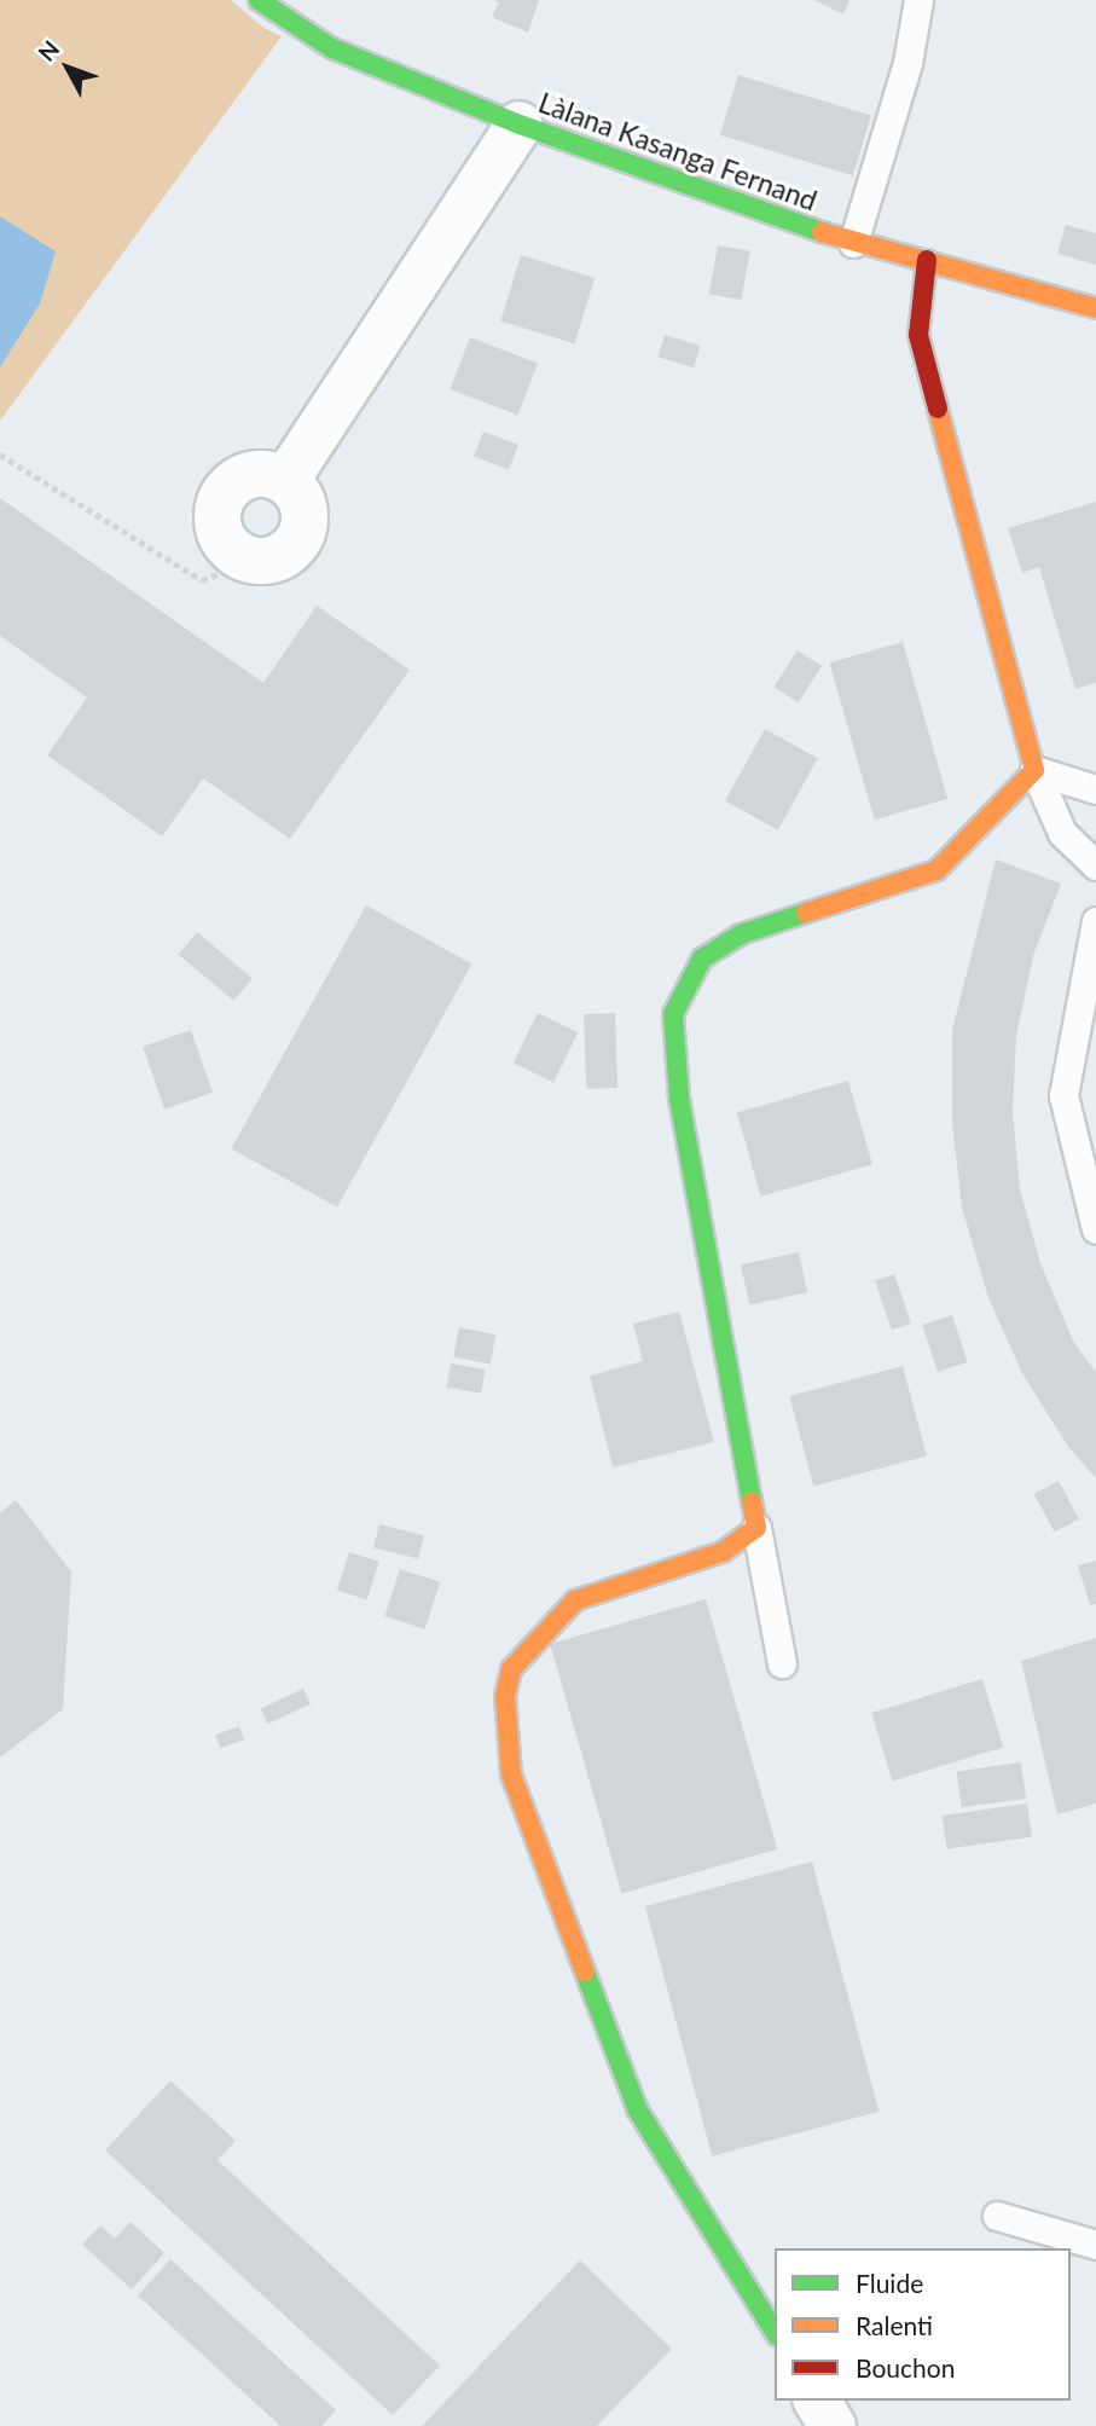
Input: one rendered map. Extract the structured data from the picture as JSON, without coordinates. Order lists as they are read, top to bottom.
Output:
{
  "streets": {
    "street": ["Làlana Kasanga Fernand"]
  },
  "legend": ["Fluide", "Ralenti", "Bouchon"],
  "north": "top left"
}
